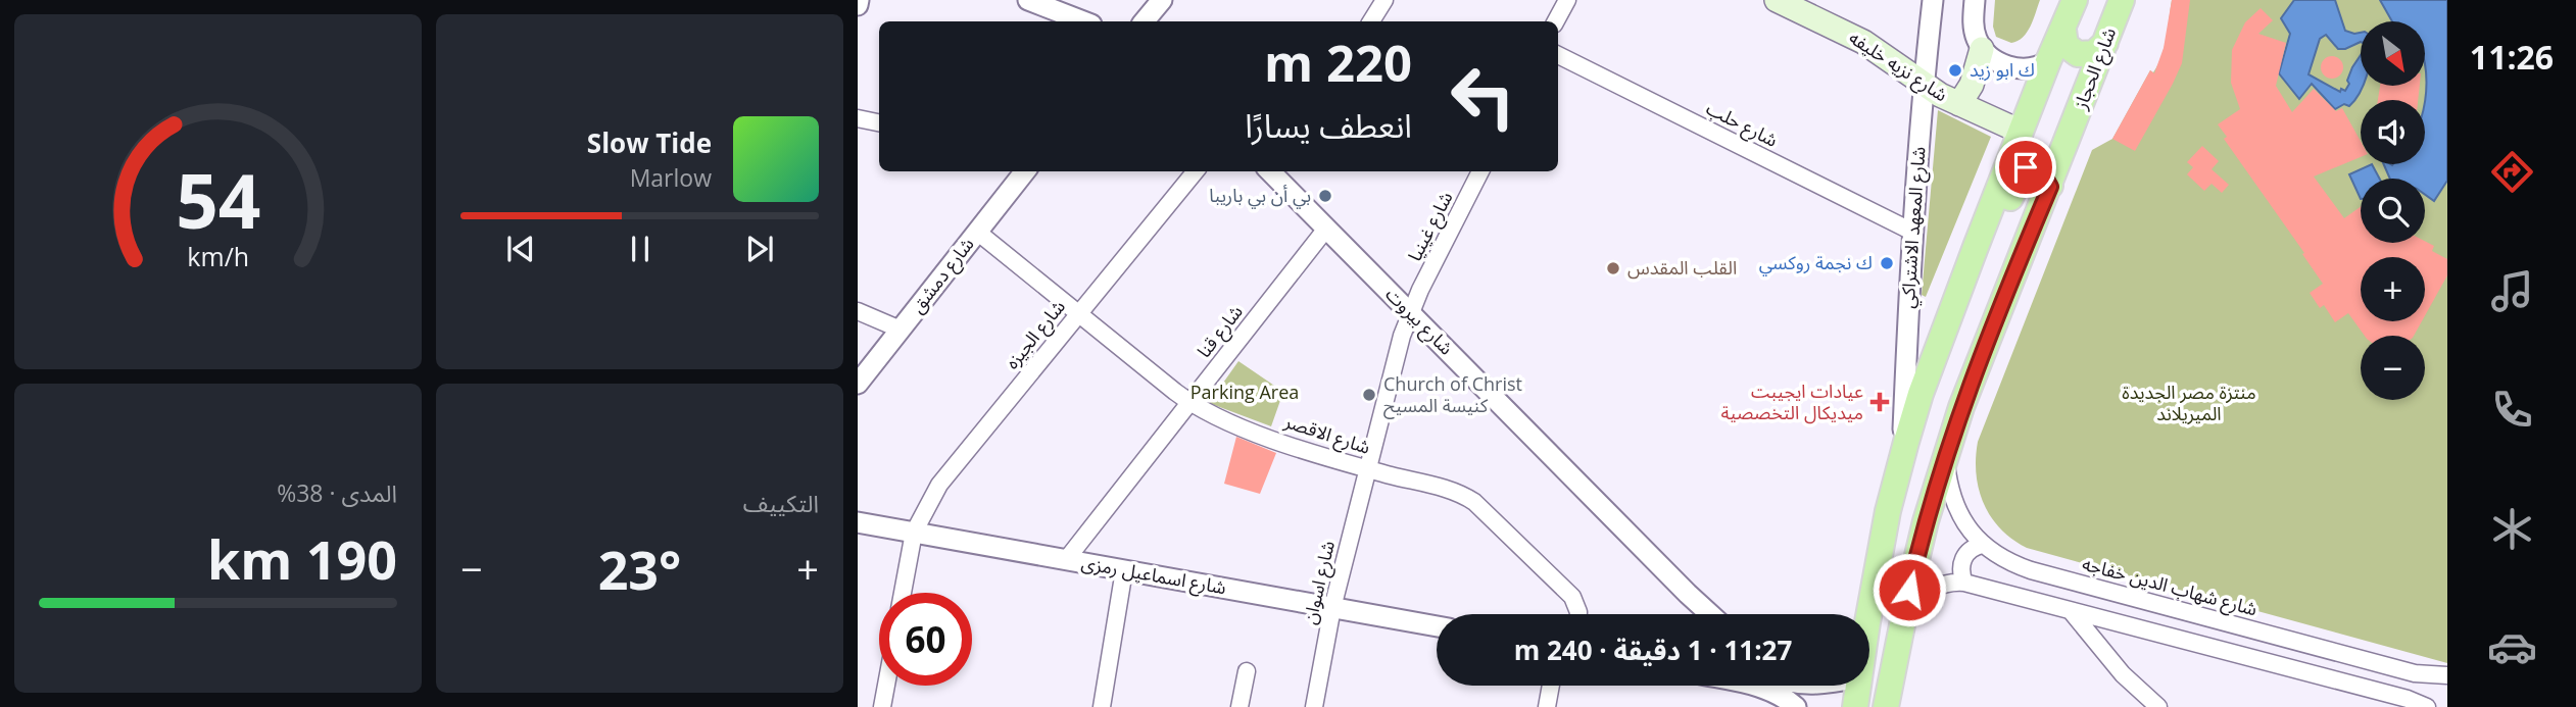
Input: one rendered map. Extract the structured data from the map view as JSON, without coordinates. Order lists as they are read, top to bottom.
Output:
{
  "streets": {
    "main road": ["شارع نزيه خليفه", "شارع الحجاز"],
    "street": [
      "شارع حلب",
      "شارع غينيا",
      "شارع المعهد الاشتراكي",
      "شارع دمشق",
      "شارع بيروت",
      "شارع قنا",
      "شارع الجيزه",
      "شارع الاقصر",
      "شارع اسماعيل رمزى",
      "شارع اسوان",
      "شارع شهاب الدين خفاجه"
    ]
  },
  "crossings": [
    ["شارع نزيه خليفه", "شارع المعهد الاشتراكي"],
    ["شارع الحجاز", "شارع شهاب الدين خفاجه"],
    ["شارع حلب", "شارع المعهد الاشتراكي"],
    ["شارع غينيا", "شارع بيروت"],
    ["شارع غينيا", "شارع الاقصر"],
    ["شارع غينيا", "شارع اسوان"],
    ["شارع دمشق", "شارع الاقصر"],
    ["شارع بيروت", "شارع قنا"],
    ["شارع قنا", "شارع الاقصر"],
    ["شارع قنا", "شارع اسماعيل رمزى"],
    ["شارع الجيزه", "شارع الاقصر"],
    ["شارع الجيزه", "شارع اسماعيل رمزى"],
    ["شارع الاقصر", "شارع اسوان"],
    ["شارع اسماعيل رمزى", "شارع اسوان"]
  ],
  "parks": ["Parking Area", "منتزة مصر الجديدة الميريلاند"],
  "places": {
    "other": [
      "ك ابو زيد",
      "بي أن بي باريبا",
      "ك نجمة روكسي",
      "القلب المقدس",
      "Church of Christ كنيسة المسيح"
    ],
    "health": ["عيادات ايجيبت ميديكال التخصصية"]
  },
  "north": "bottom right",
  "page": {
    "tabs": "11:26",
    "map_buttons": ["+", "−"],
    "turn": ["220 m", "انعطف يسارًا"],
    "song": ["Slow Tide", "Marlow"],
    "tile": [
      "التكييف",
      ["المدى · 38%", "190 km"]
    ],
    "heat": ["−", "23°", "+"],
    "limit": "60",
    "trip": "11:27 · 1 دقيقة · 240 m",
    "gauge": ["54", "km/h"]
  }
}
